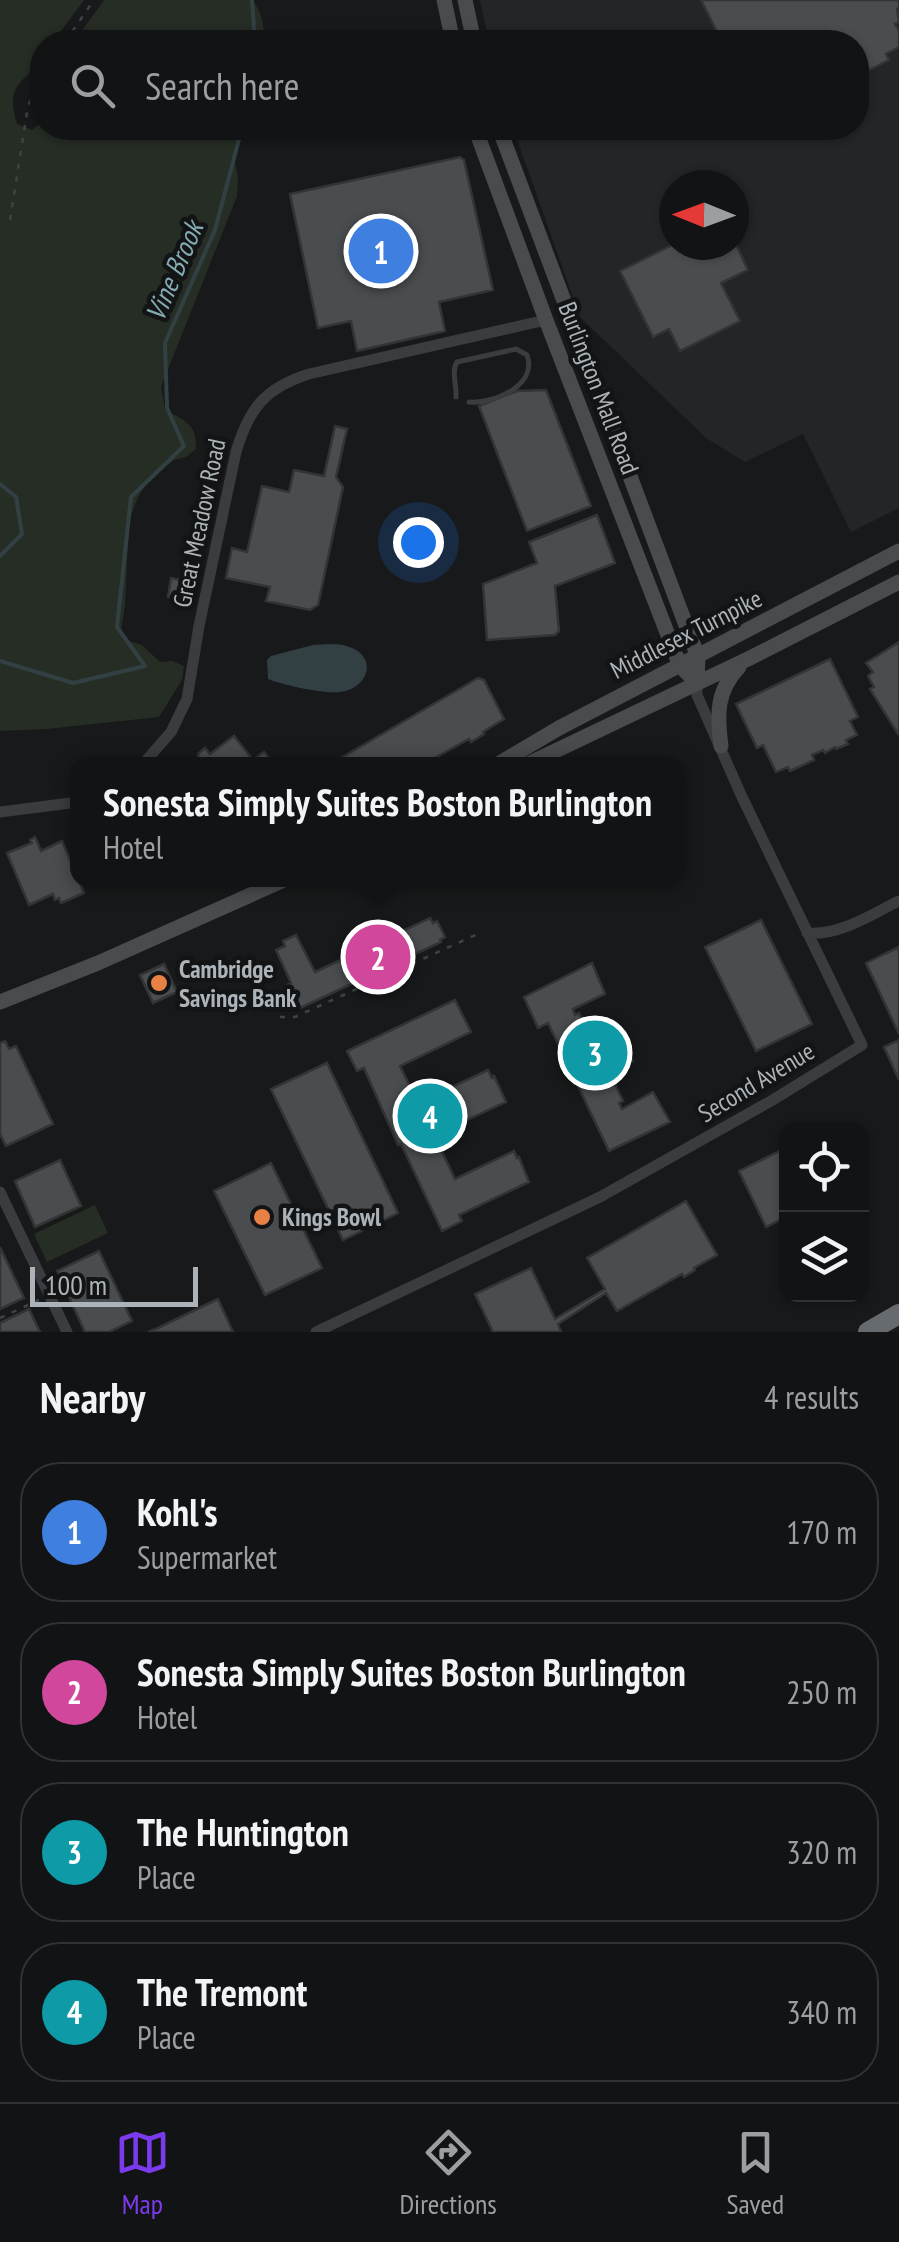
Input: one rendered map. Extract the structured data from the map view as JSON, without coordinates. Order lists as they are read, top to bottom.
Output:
{
  "streets": {
    "main road": ["Burlington Mall Road", "Middlesex Turnpike"],
    "street": ["Great Meadow Road", "Second Avenue"]
  },
  "crossings": [
    ["Burlington Mall Road", "Great Meadow Road"],
    ["Burlington Mall Road", "Middlesex Turnpike"],
    ["Middlesex Turnpike", "Second Avenue"]
  ],
  "water": ["Vine Brook"],
  "places": ["Cambridge Savings Bank", "Kings Bowl"],
  "scale_bar": "100 m",
  "north": "left",
  "page": {
    "search": "Search here",
    "pins": [
      "1",
      "2",
      "3",
      "4"
    ],
    "popup": ["Sonesta Simply Suites Boston Burlington", "Hotel"],
    "scale": "100 m",
    "heading": ["Nearby", "4 results"],
    "list": [
      {
        "mark": "1",
        "name": "Kohl's",
        "note": "Supermarket",
        "value": "170 m"
      },
      {
        "mark": "2",
        "name": "Sonesta Simply Suites Boston Burlington",
        "note": "Hotel",
        "value": "250 m"
      },
      {
        "mark": "3",
        "name": "The Huntington",
        "note": "Place",
        "value": "320 m"
      },
      {
        "mark": "4",
        "name": "The Tremont",
        "note": "Place",
        "value": "340 m"
      }
    ],
    "nav": ["Map", "Directions", "Saved"]
  }
}
